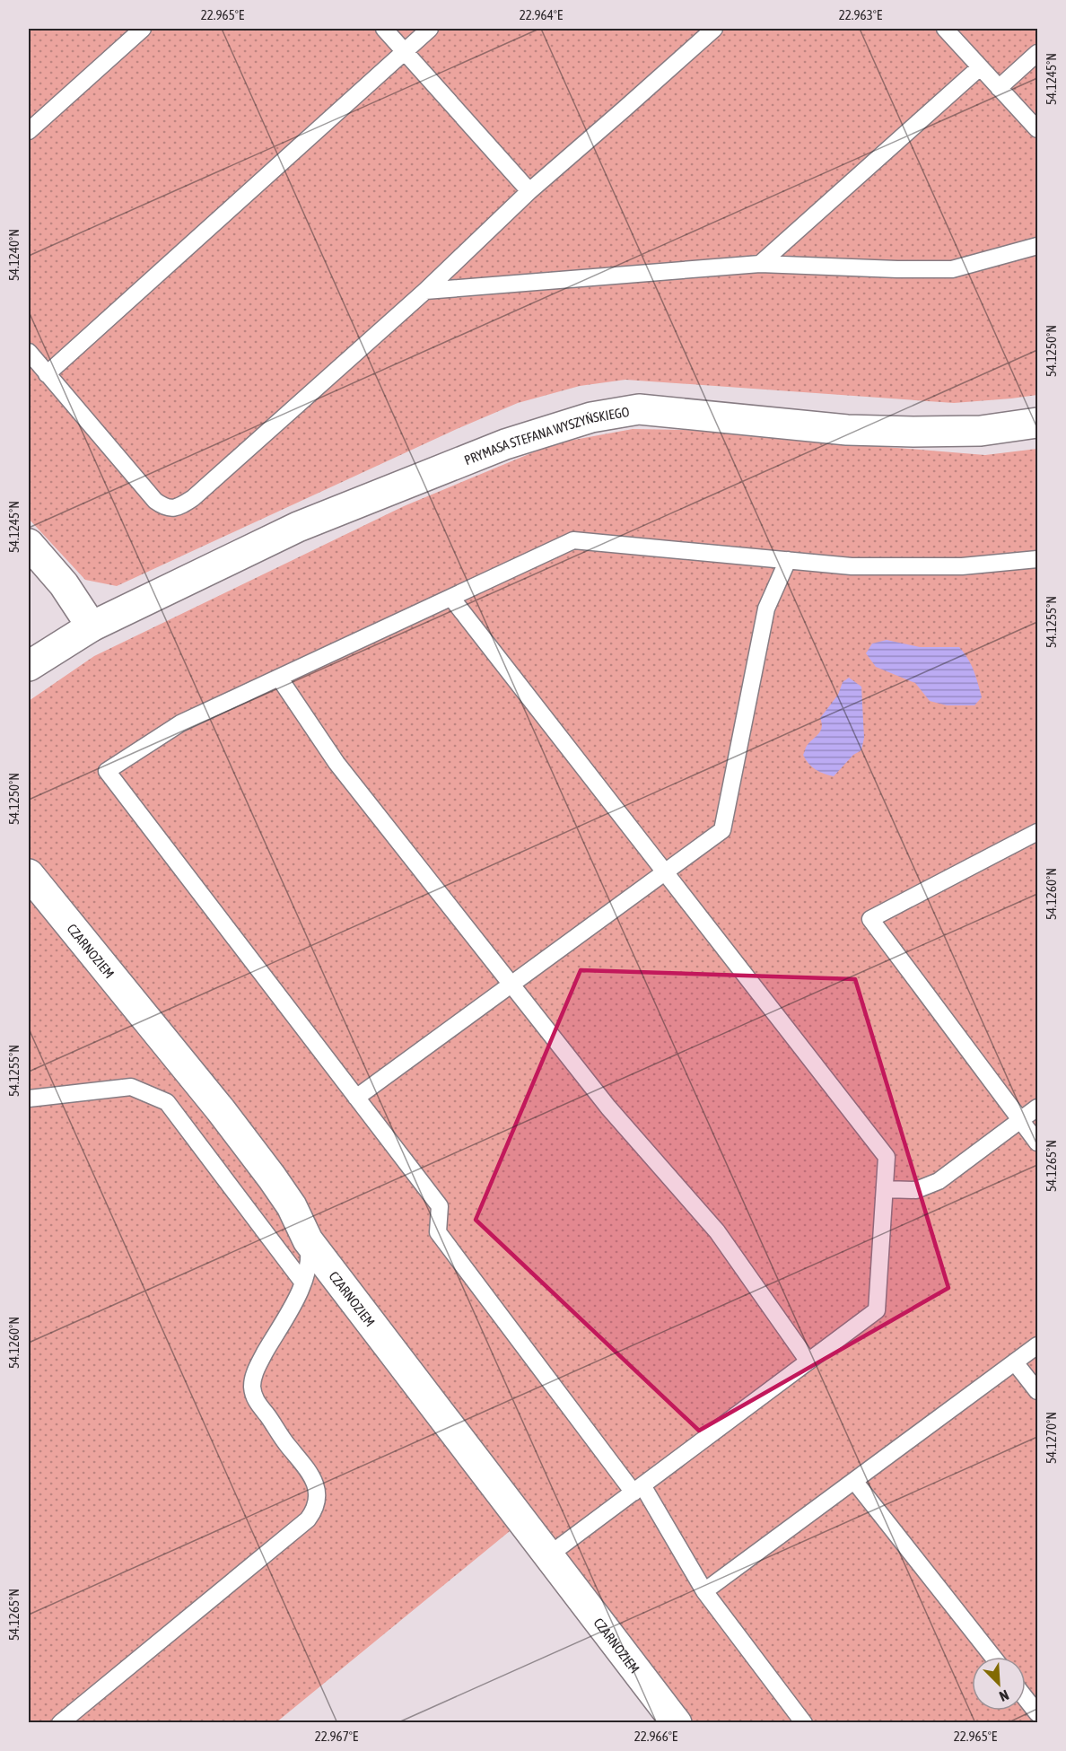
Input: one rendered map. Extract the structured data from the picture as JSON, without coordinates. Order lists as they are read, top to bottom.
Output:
{
  "streets": {
    "street": ["PRYMASA STEFANA WYSZYŃSKIEGO", "CZARNOZIEM"]
  },
  "north": "bottom right",
  "coordinates": [
    "22.965°E",
    "22.964°E",
    "22.963°E",
    "54.1245°N",
    "54.1240°N",
    "54.1250°N",
    "54.1255°N",
    "54.1260°N",
    "54.1265°N",
    "54.1270°N",
    "22.967°E",
    "22.966°E"
  ]
}
